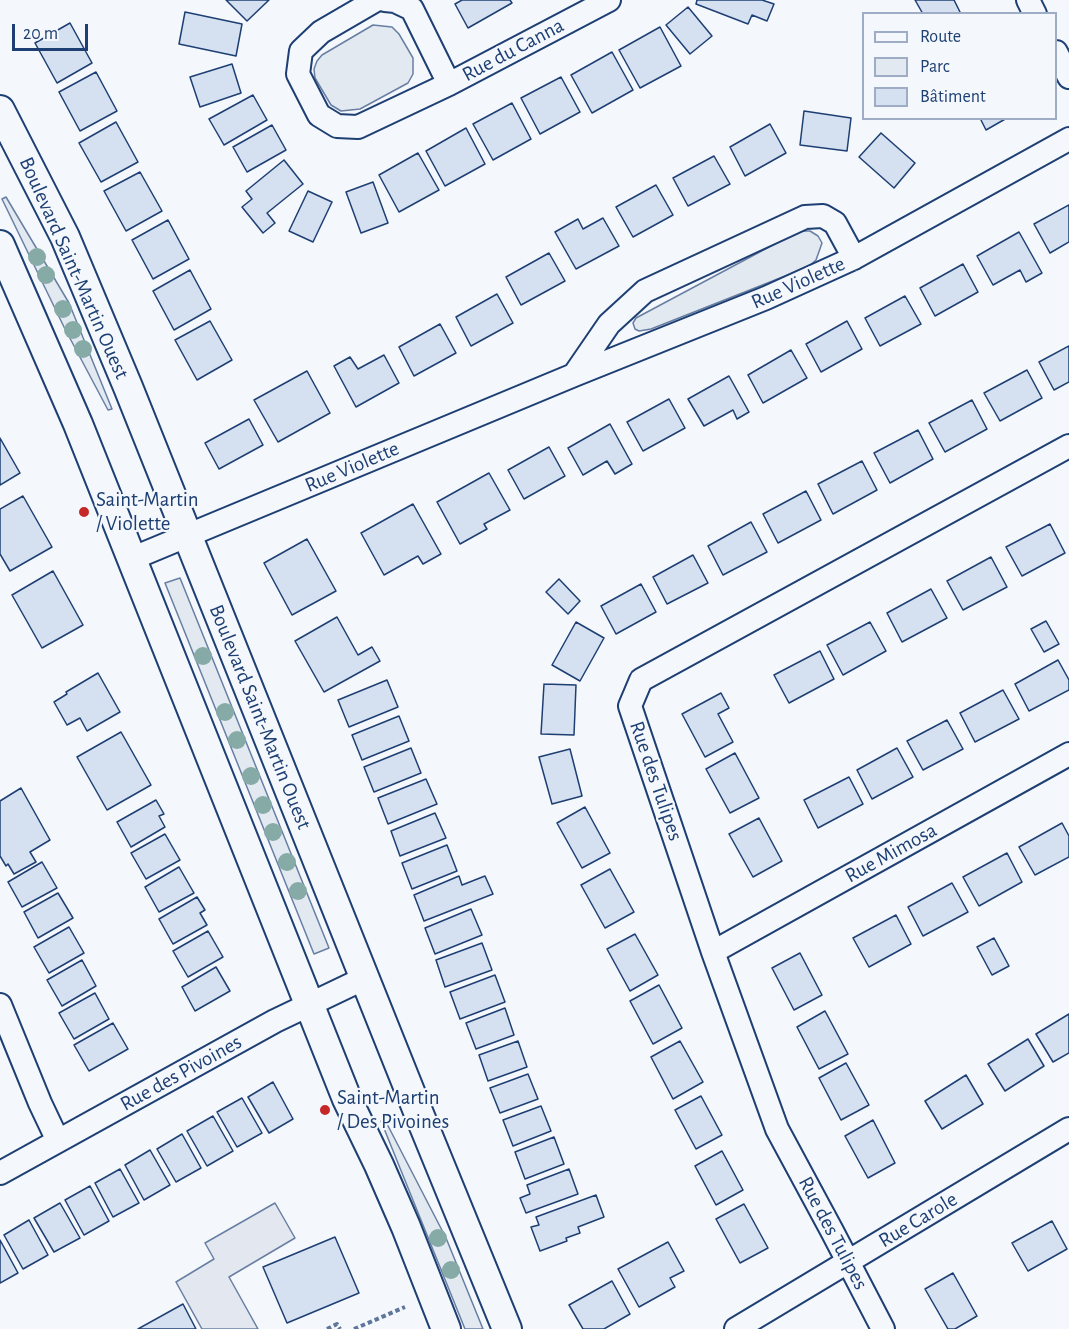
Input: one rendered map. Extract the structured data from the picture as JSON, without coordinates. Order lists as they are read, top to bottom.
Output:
{
  "streets": {
    "street": [
      "Rue du Canna",
      "Boulevard Saint-Martin Ouest",
      "Rue Violette",
      "Rue des Tulipes",
      "Rue Mimosa",
      "Rue des Pivoines",
      "Rue Carole"
    ]
  },
  "crossings": [
    ["Boulevard Saint-Martin Ouest", "Rue Violette"],
    ["Boulevard Saint-Martin Ouest", "Rue des Pivoines"],
    ["Rue des Tulipes", "Rue Mimosa"],
    ["Rue des Tulipes", "Rue Carole"]
  ],
  "places": ["Saint-Martin / Violette", "Saint-Martin / Des Pivoines"],
  "legend": ["Route", "Parc", "Bâtiment"],
  "scale_bar": "20 m"
}
